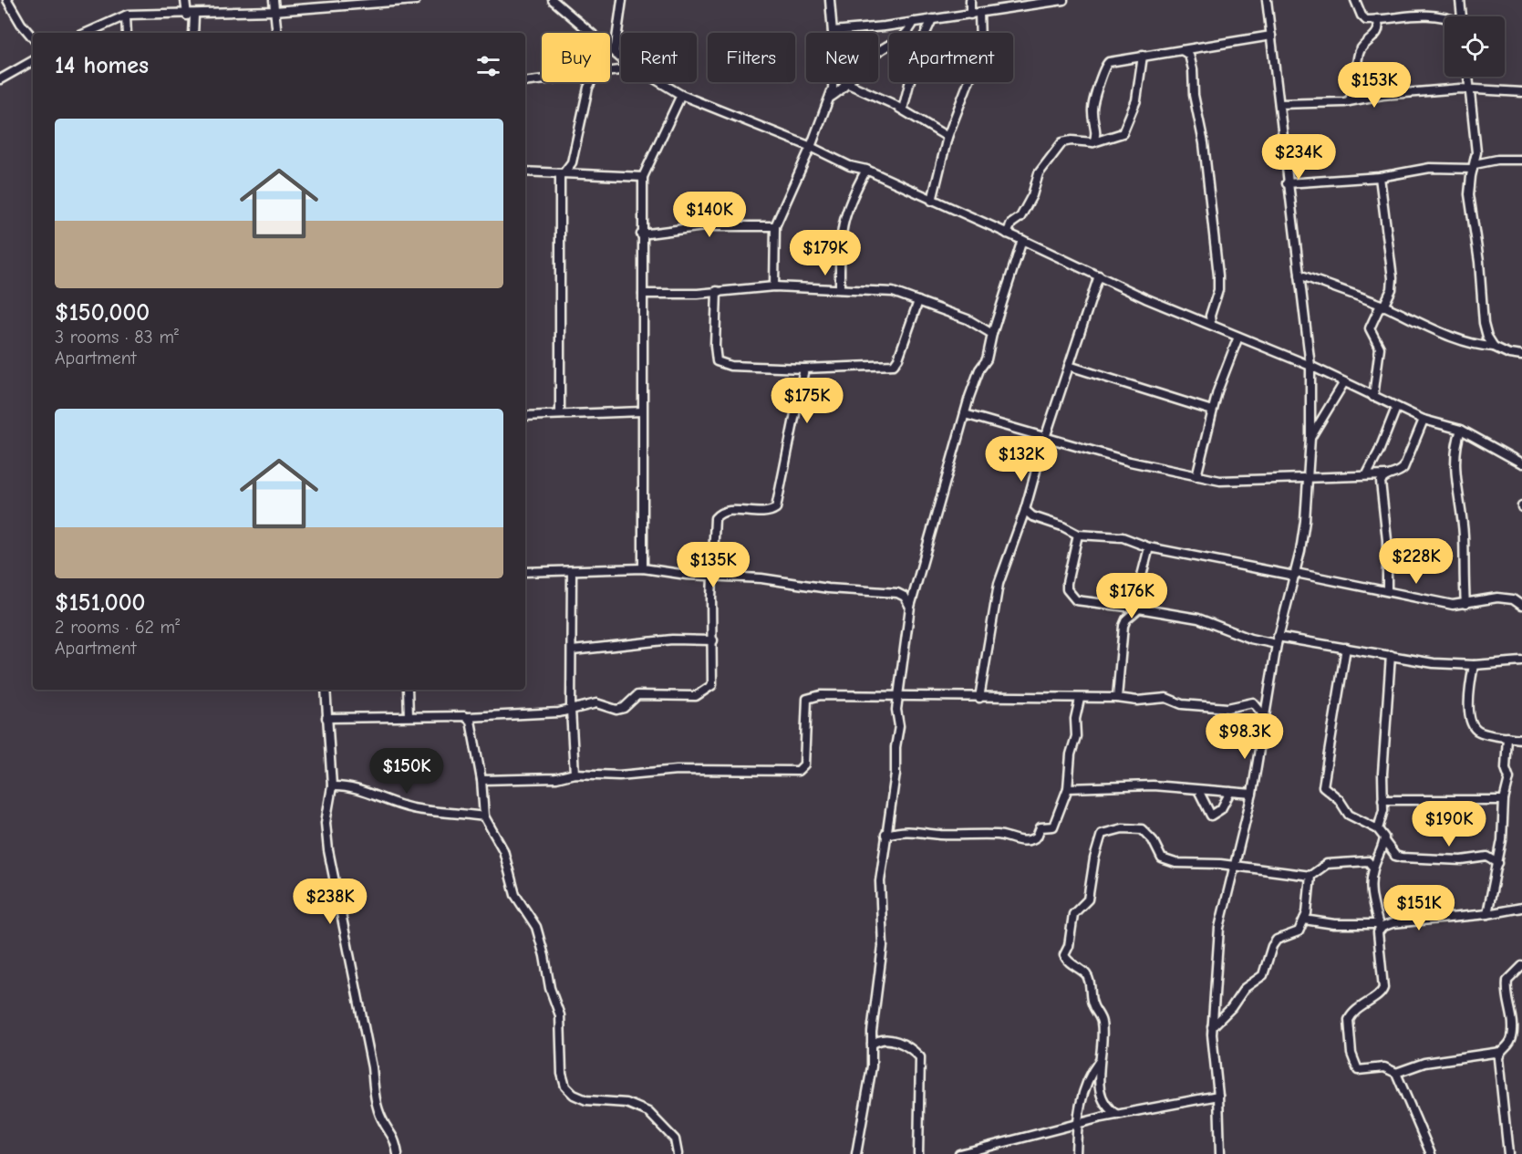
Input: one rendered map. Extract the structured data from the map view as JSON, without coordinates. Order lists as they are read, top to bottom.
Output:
{
  "page": {
    "chip": [
      "Buy",
      "Rent",
      "Filters",
      "New",
      "Apartment"
    ],
    "heading": "14 homes",
    "price": [
      "$153K",
      "$234K",
      "$140K",
      "$179K",
      "$175K",
      "$132K",
      "$228K",
      "$135K",
      "$176K",
      "$98.3K",
      "$150K",
      "$190K",
      "$238K",
      "$151K"
    ],
    "list": [
      {
        "name": "$150,000",
        "note": "3 rooms · 83 m² · Apartment"
      },
      {
        "name": "$151,000",
        "note": "2 rooms · 62 m² · Apartment"
      }
    ]
  }
}
